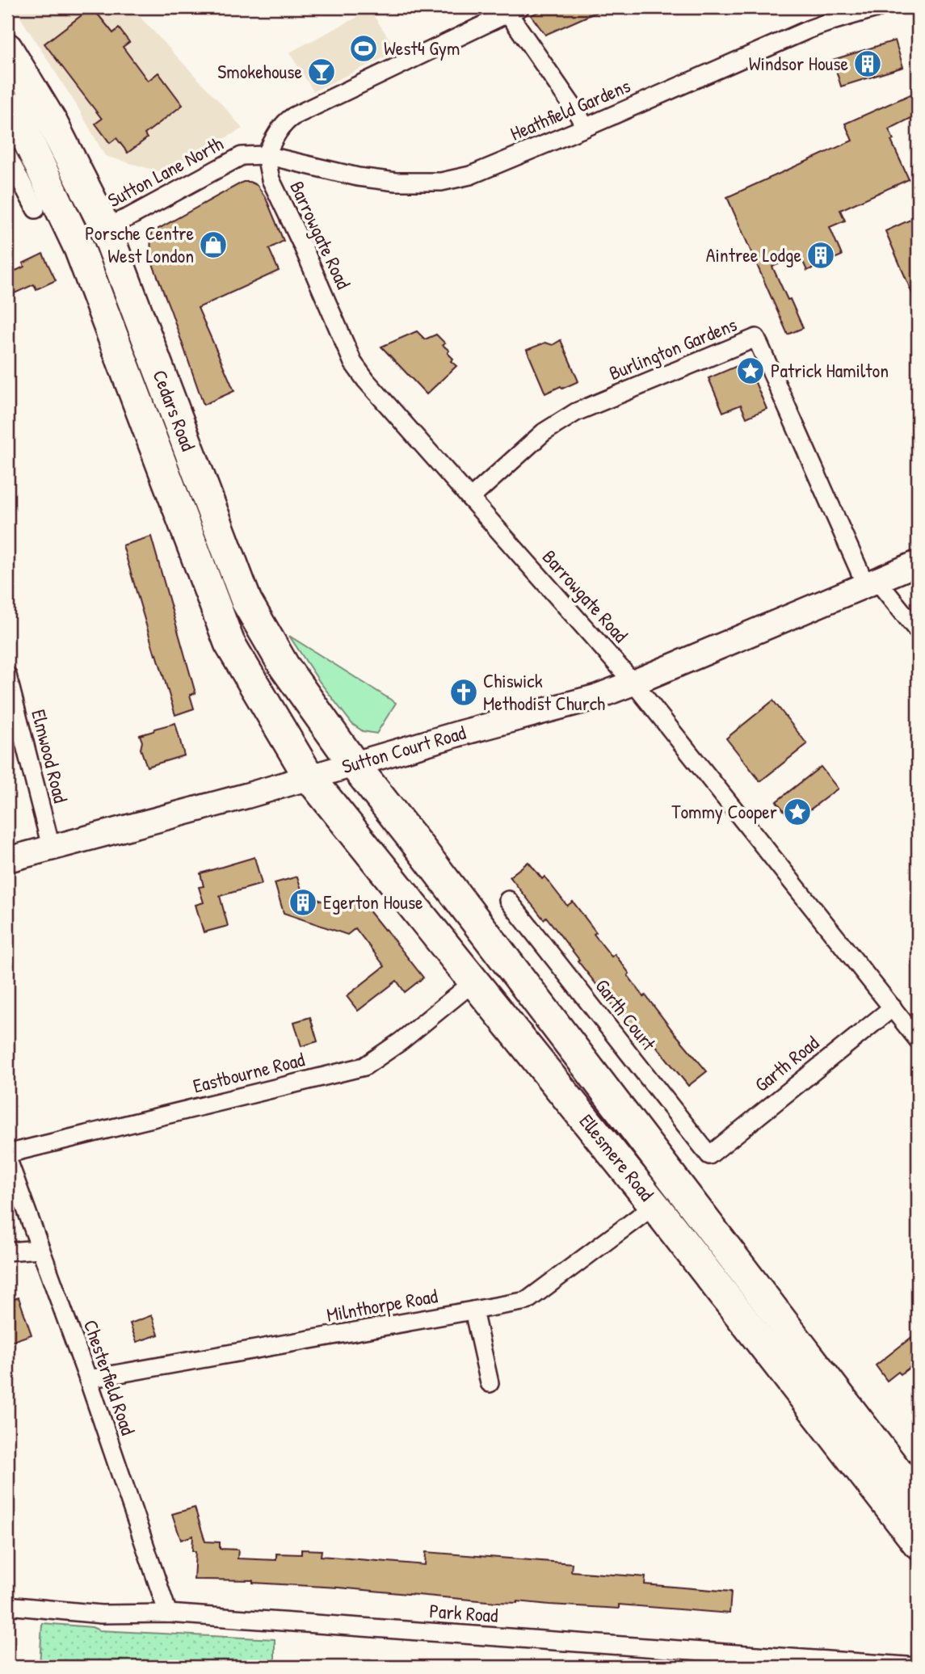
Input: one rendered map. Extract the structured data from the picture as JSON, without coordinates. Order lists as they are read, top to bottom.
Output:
{
  "streets": {
    "highway": ["Cedars Road", "Ellesmere Road"],
    "street": [
      "Heathfield Gardens",
      "Sutton Lane North",
      "Barrowgate Road",
      "Burlington Gardens",
      "Sutton Court Road",
      "Elmwood Road",
      "Garth Court",
      "Garth Road",
      "Eastbourne Road",
      "Milnthorpe Road",
      "Chesterfield Road",
      "Park Road"
    ]
  },
  "crossings": [
    ["Heathfield Gardens", "Sutton Lane North"],
    ["Heathfield Gardens", "Barrowgate Road"],
    ["Sutton Lane North", "Barrowgate Road"],
    ["Sutton Lane North", "Cedars Road"],
    ["Barrowgate Road", "Burlington Gardens"],
    ["Barrowgate Road", "Sutton Court Road"],
    ["Barrowgate Road", "Garth Road"],
    ["Burlington Gardens", "Sutton Court Road"],
    ["Cedars Road", "Sutton Court Road"],
    ["Cedars Road", "Ellesmere Road"],
    ["Sutton Court Road", "Elmwood Road"],
    ["Sutton Court Road", "Ellesmere Road"],
    ["Garth Court", "Garth Road"],
    ["Eastbourne Road", "Ellesmere Road"],
    ["Eastbourne Road", "Chesterfield Road"],
    ["Ellesmere Road", "Milnthorpe Road"],
    ["Milnthorpe Road", "Chesterfield Road"],
    ["Chesterfield Road", "Park Road"]
  ],
  "places": {
    "sports": ["West4 Gym"],
    "building": ["Windsor House", "Aintree Lodge", "Egerton House"],
    "bar": ["Smokehouse"],
    "shop": ["Porsche Centre West London"],
    "place": ["Patrick Hamilton", "Tommy Cooper"],
    "church": ["Chiswick Methodist Church"]
  }
}
